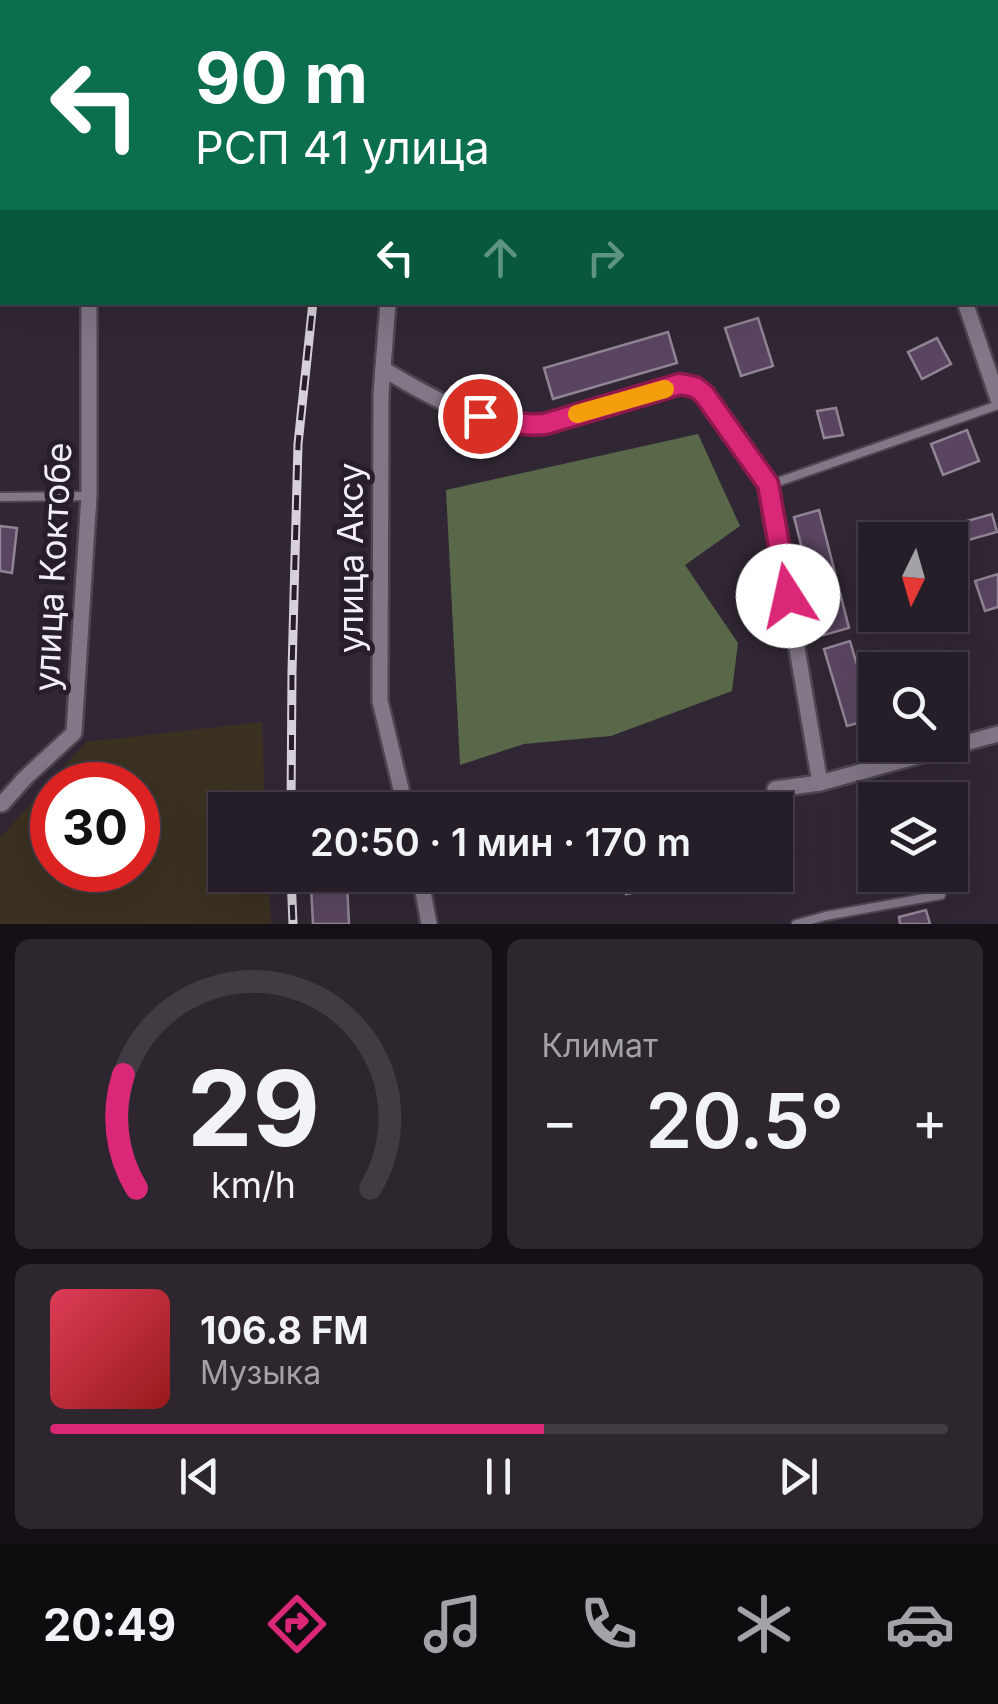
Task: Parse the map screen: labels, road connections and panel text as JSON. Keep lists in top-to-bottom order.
{
  "streets": {
    "street": ["улица Аксу", "улица Коктобе"]
  },
  "north": "bottom",
  "page": {
    "turn": ["90 m", "РСП 41 улица"],
    "limit": "30",
    "trip": "20:50 · 1 мин · 170 m",
    "tile": "Климат",
    "heat": ["−", "20.5°", "+"],
    "song": ["106.8 FM", "Музыка"],
    "tabs": "20:49",
    "gauge": ["29", "km/h"]
  }
}
